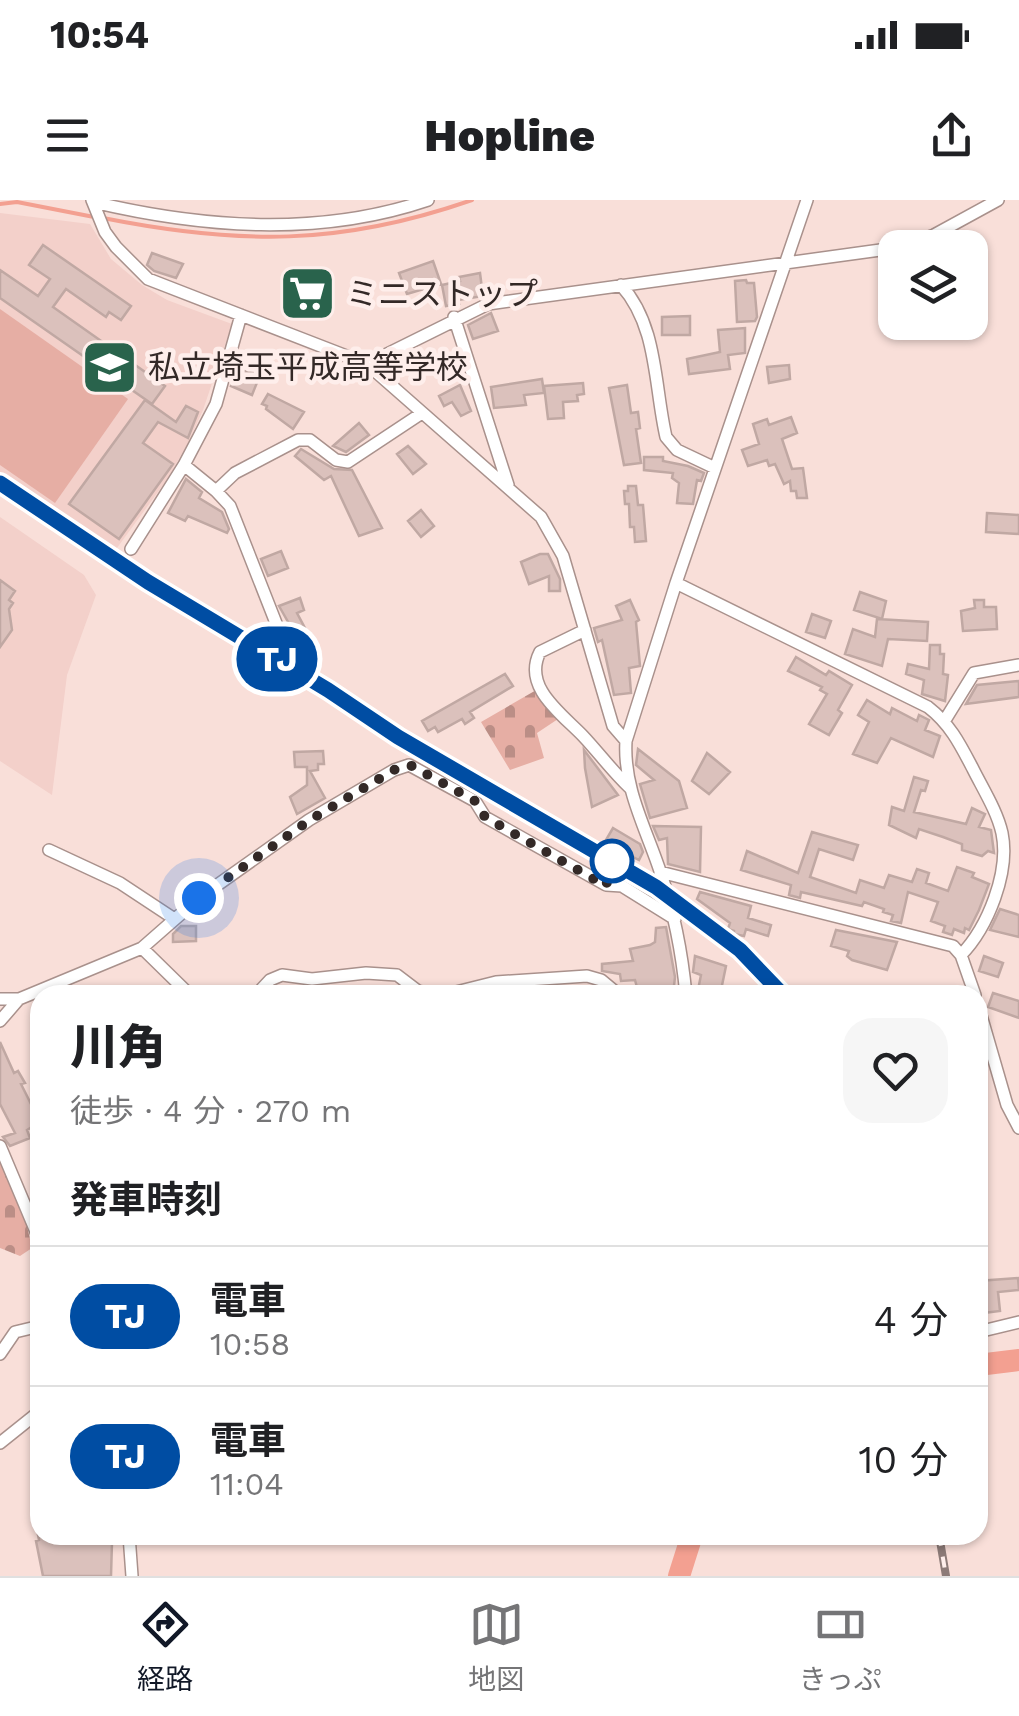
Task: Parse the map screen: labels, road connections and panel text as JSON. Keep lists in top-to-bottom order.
{
  "places": {
    "supermarket": ["ミニストップ"],
    "school or university": ["私立埼玉平成高等学校"]
  },
  "page": {
    "status": "10:54",
    "header": "Hopline",
    "on_map": "TJ",
    "heading": [
      ["川角", "徒歩 · 4 分 · 270 m"],
      "発車時刻"
    ],
    "list": [
      {
        "mark": "TJ",
        "name": "電車",
        "note": "10:58",
        "value": "4 分"
      },
      {
        "mark": "TJ",
        "name": "電車",
        "note": "11:04",
        "value": "10 分"
      }
    ],
    "tabs": ["経路", "地図", "きっぷ"]
  }
}
